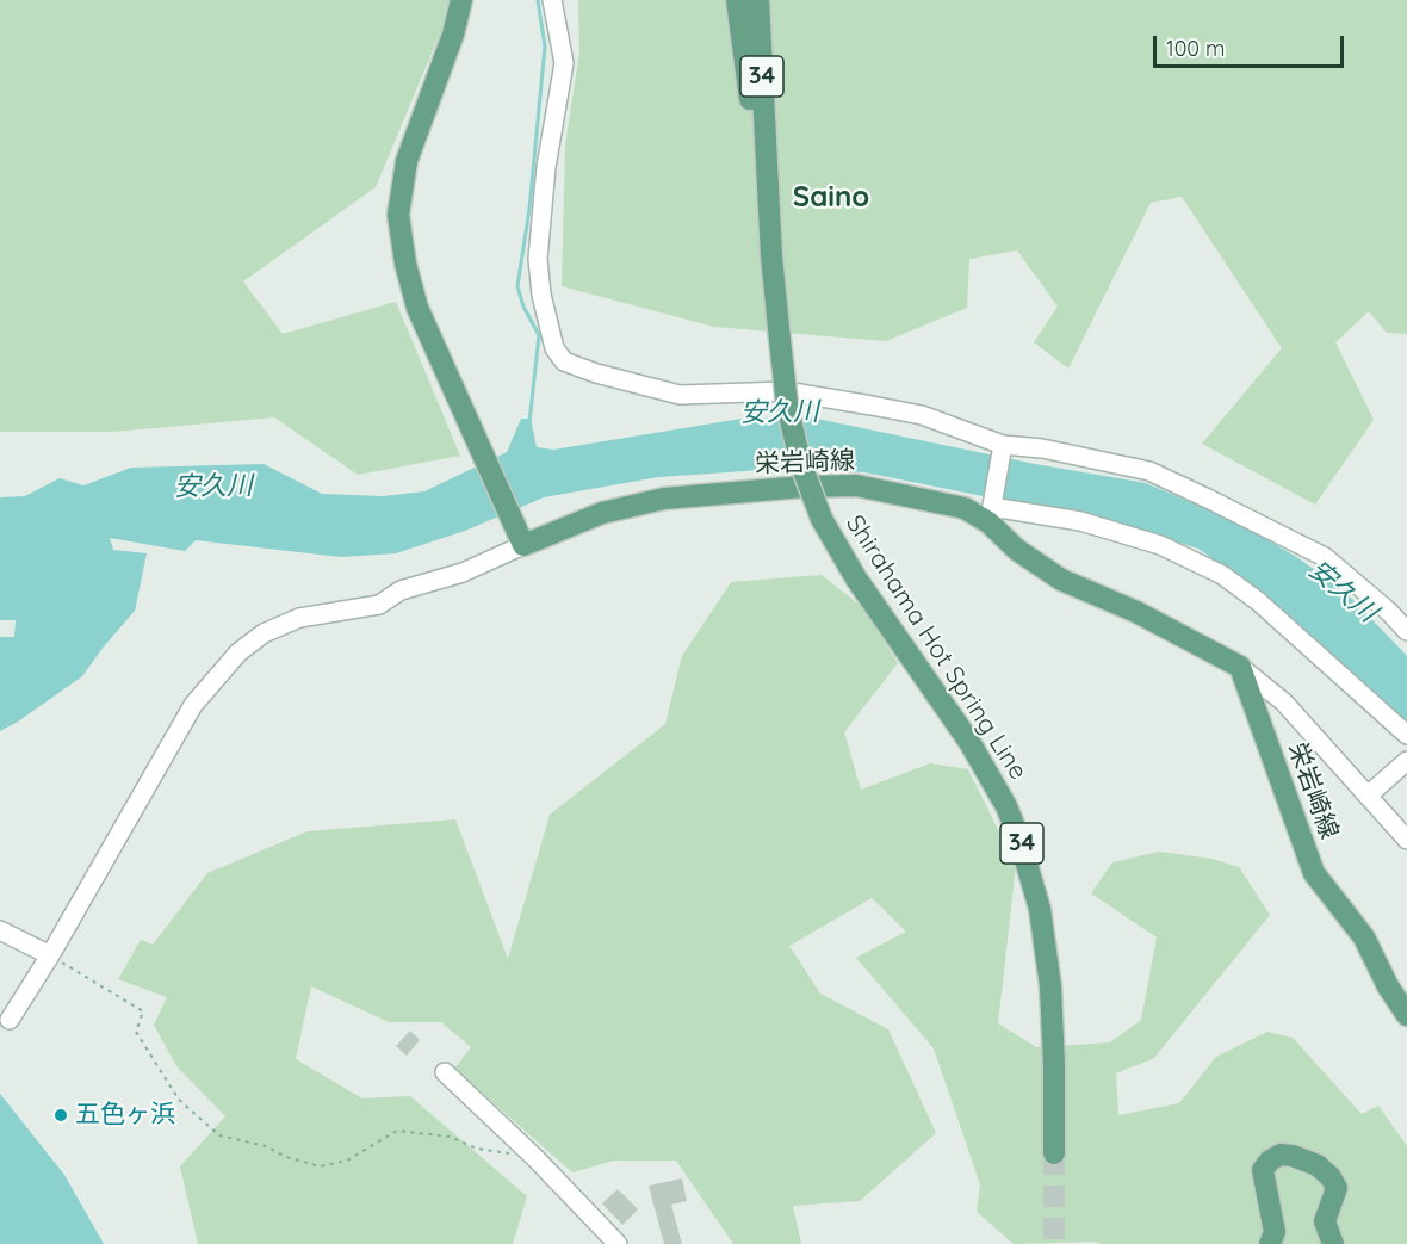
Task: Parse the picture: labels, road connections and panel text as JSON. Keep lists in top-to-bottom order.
{
  "streets": {
    "main road": ["34", "栄岩崎線", "Shirahama Hot Spring Line"]
  },
  "districts": ["Saino"],
  "water": ["安久川"],
  "places": ["五色ヶ浜"],
  "scale_bar": "100 m"
}
